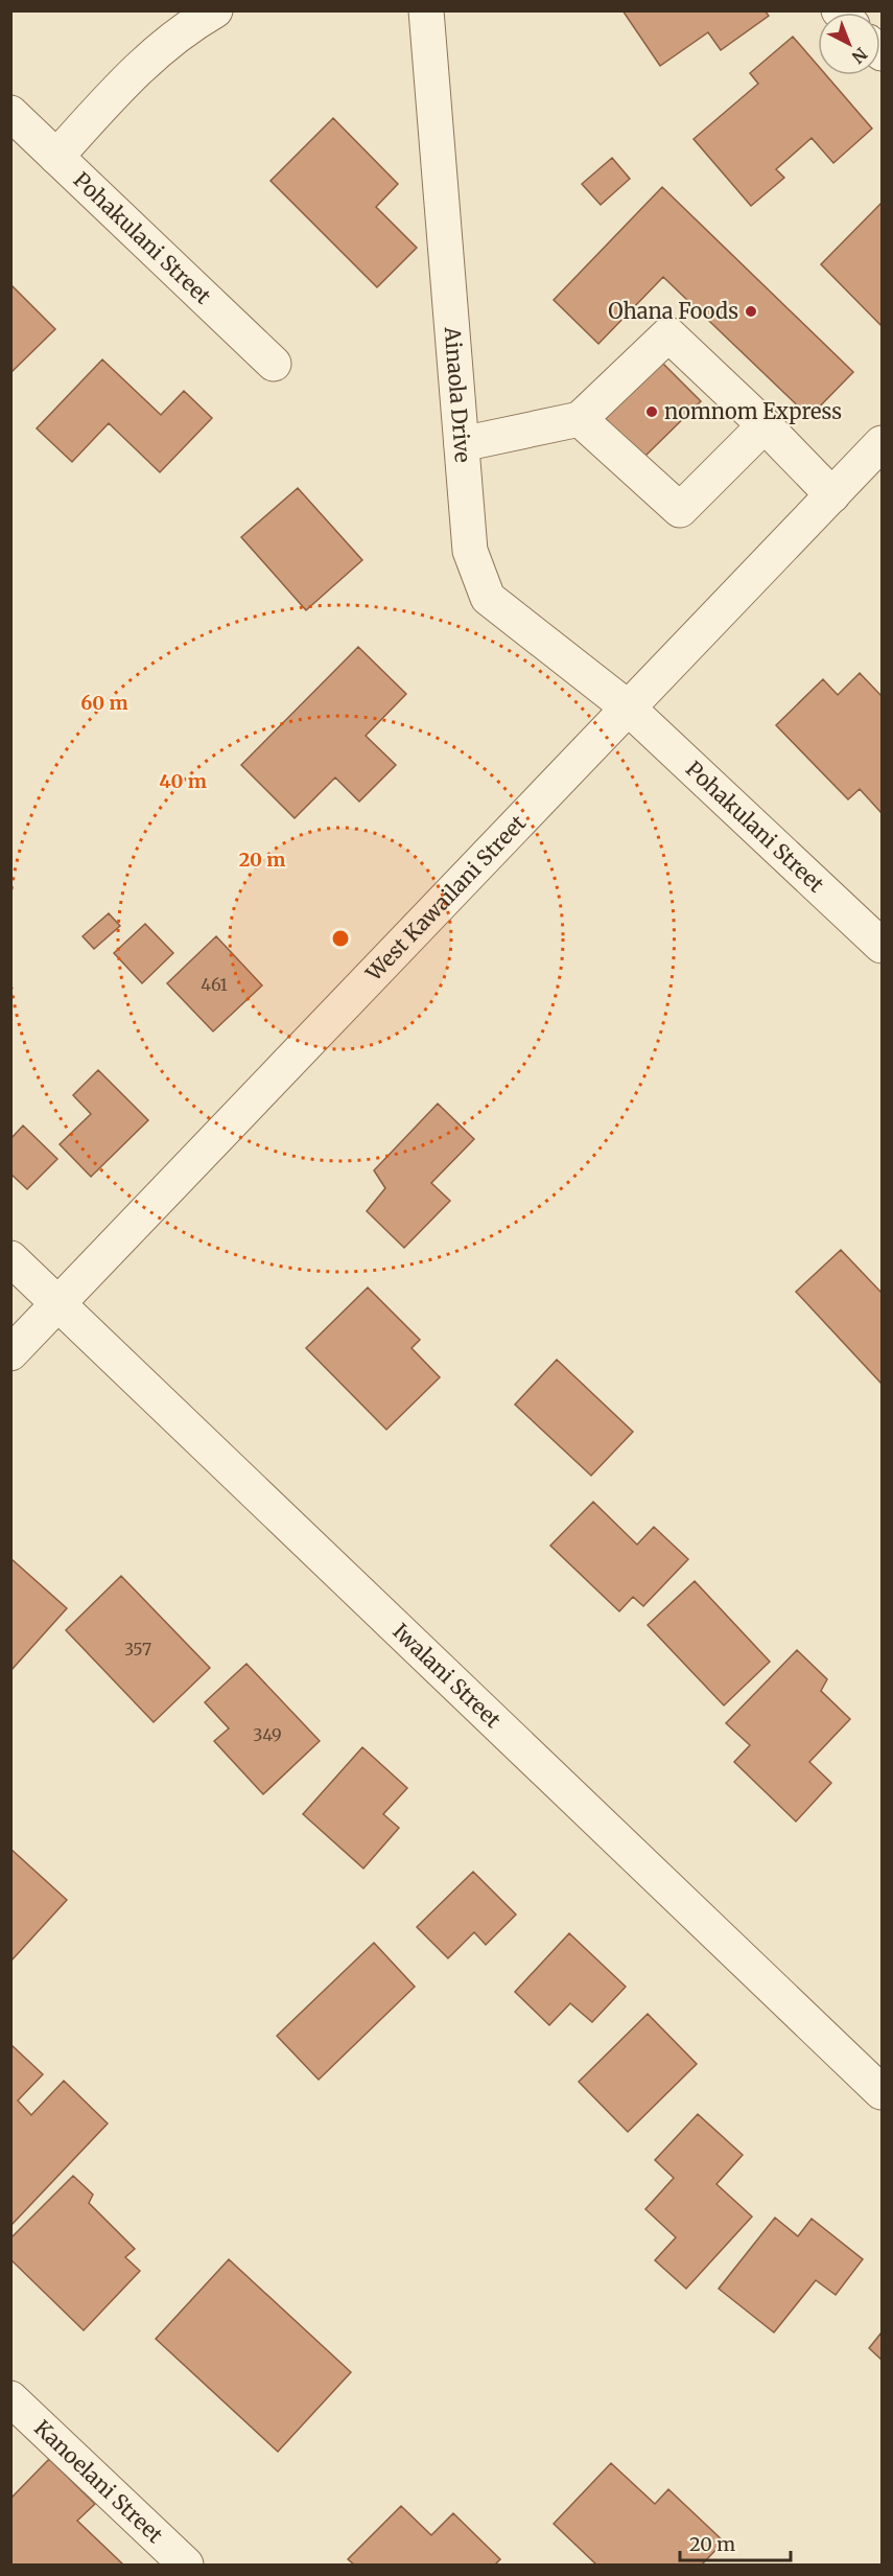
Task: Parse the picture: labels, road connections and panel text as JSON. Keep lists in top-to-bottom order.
{
  "streets": {
    "street": [
      "Pohakulani Street",
      "Ainaola Drive",
      "West Kawailani Street",
      "Iwalani Street",
      "Kanoelani Street"
    ]
  },
  "crossings": [
    ["Pohakulani Street", "Ainaola Drive"],
    ["Pohakulani Street", "West Kawailani Street"],
    ["Ainaola Drive", "West Kawailani Street"],
    ["West Kawailani Street", "Iwalani Street"]
  ],
  "places": ["Ohana Foods", "nomnom Express"],
  "house_numbers": ["461", "357", "349"],
  "scale_bar": "20 m",
  "north": "bottom right",
  "rings": ["60 m", "40 m", "20 m"]
}
